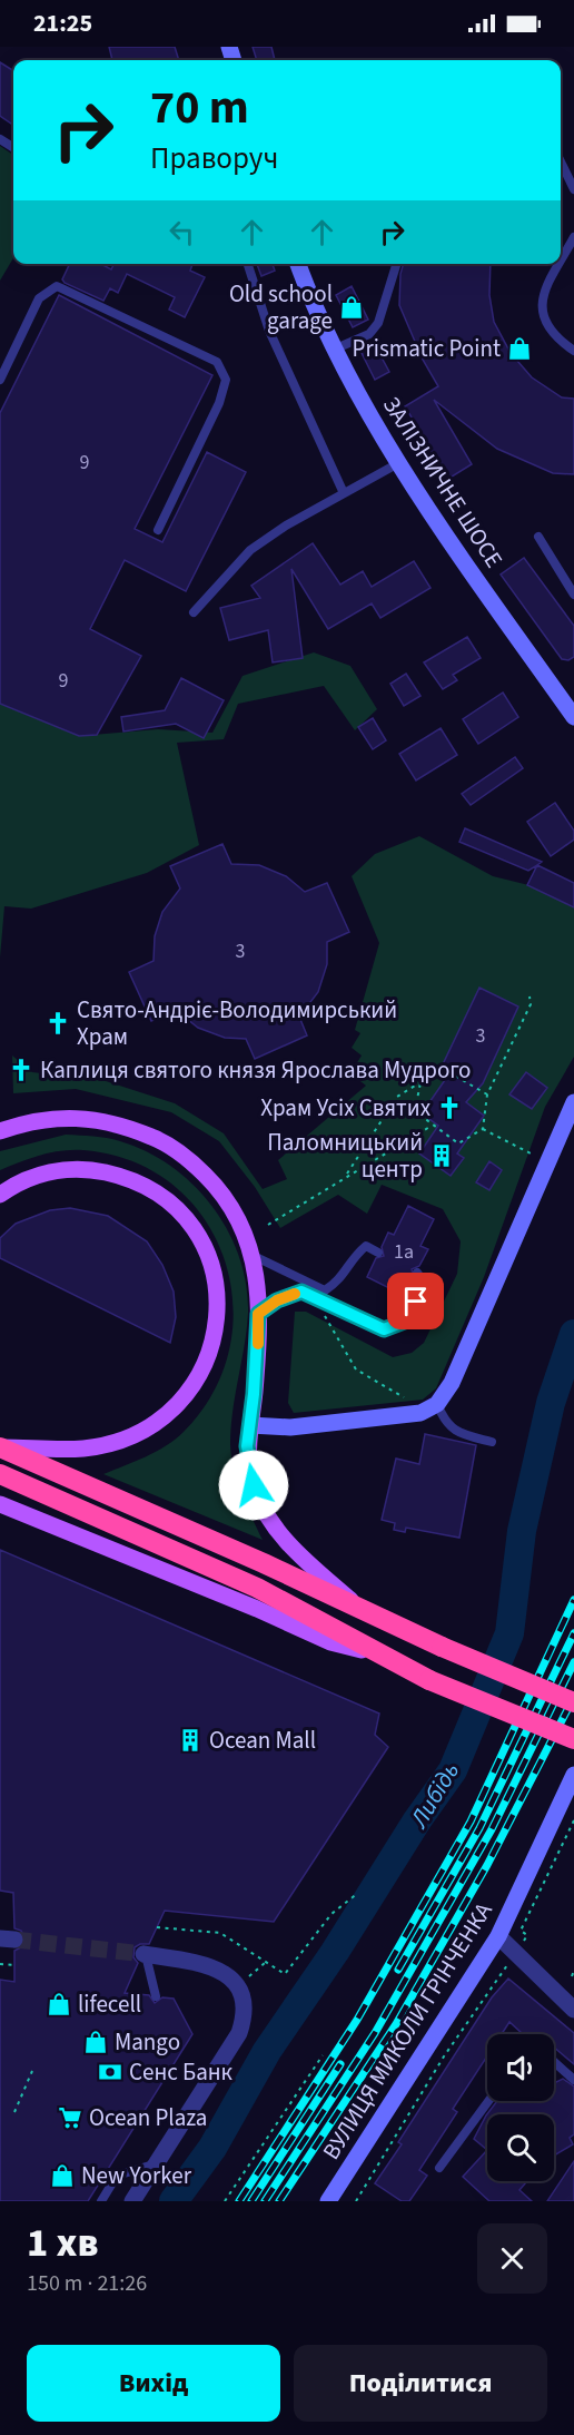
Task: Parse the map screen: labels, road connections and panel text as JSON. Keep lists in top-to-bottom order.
{
  "streets": {
    "street": ["ЗАЛІЗНИЧНЕ ШОСЕ", "ВУЛИЦЯ МИКОЛИ ГРІНЧЕНКА"]
  },
  "water": ["Либідь"],
  "places": {
    "shop": [
      "Old school garage",
      "Prismatic Point",
      "lifecell",
      "Mango",
      "New Yorker"
    ],
    "church": ["Свято-Андріє-Володимирський Храм", "Каплиця святого князя Ярослава Мудрого", "Храм Усіх Святих"],
    "building": ["Паломницький центр", "Ocean Mall"],
    "bank": ["Сенс Банк"],
    "supermarket": ["Ocean Plaza"]
  },
  "house_numbers": [
    "9",
    "9",
    "3",
    "3",
    "1а"
  ],
  "page": {
    "status": "21:25",
    "turn": ["70 m", "Праворуч"],
    "heading": ["1 хв", "150 m · 21:26"],
    "buttons": ["Вихід", "Поділитися"]
  }
}
